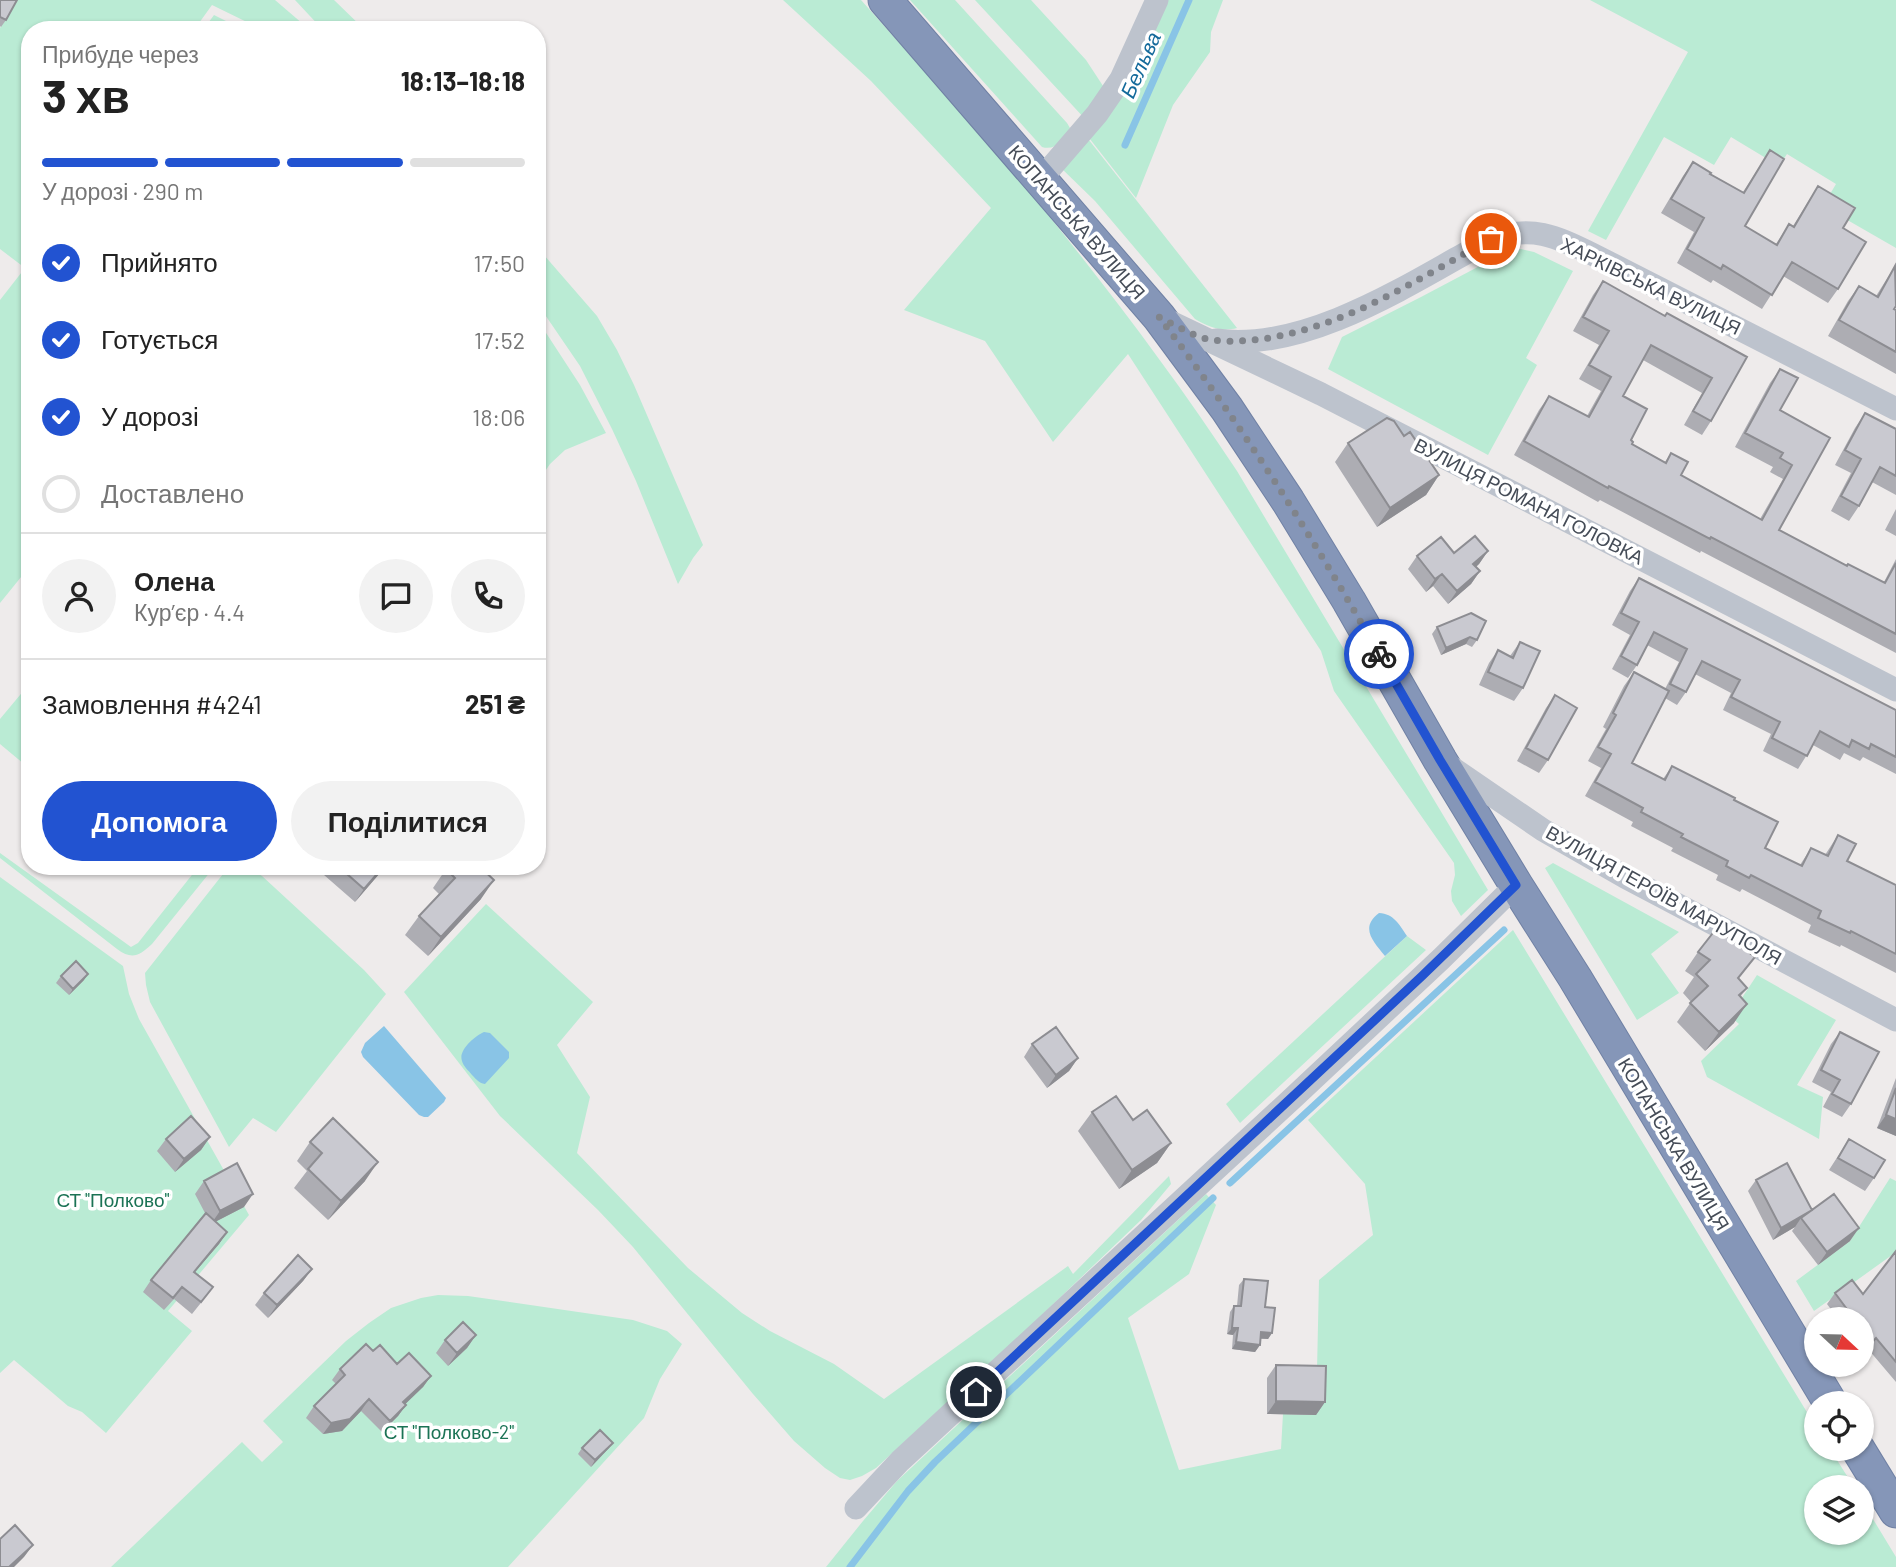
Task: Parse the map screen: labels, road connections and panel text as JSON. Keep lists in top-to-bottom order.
{
  "streets": {
    "highway": ["КОПАНСЬКА ВУЛИЦЯ"],
    "street": ["ХАРКІВСЬКА ВУЛИЦЯ", "ВУЛИЦЯ РОМАНА ГОЛОВКА", "ВУЛИЦЯ ГЕРОЇВ МАРІУПОЛЯ"]
  },
  "crossings": [
    ["КОПАНСЬКА ВУЛИЦЯ", "ВУЛИЦЯ РОМАНА ГОЛОВКА"],
    ["КОПАНСЬКА ВУЛИЦЯ", "ВУЛИЦЯ ГЕРОЇВ МАРІУПОЛЯ"],
    ["ХАРКІВСЬКА ВУЛИЦЯ", "ВУЛИЦЯ РОМАНА ГОЛОВКА"]
  ],
  "water": ["Бельва"],
  "parks": ["СТ \"Полково\"", "СТ \"Полково-2\""],
  "north": "right",
  "page": {
    "heading": ["3 хв", "Прибуде через", "18:13–18:18"],
    "panel": [
      "Олена",
      "Кур’єр · 4.4",
      "Замовлення #4241",
      "251 ₴"
    ],
    "bar": "У дорозі · 290 m",
    "list": [
      ["Прийнято", "17:50"],
      ["Готується", "17:52"],
      ["У дорозі", "18:06"],
      "Доставлено"
    ],
    "buttons": ["Допомога", "Поділитися"]
  }
}
